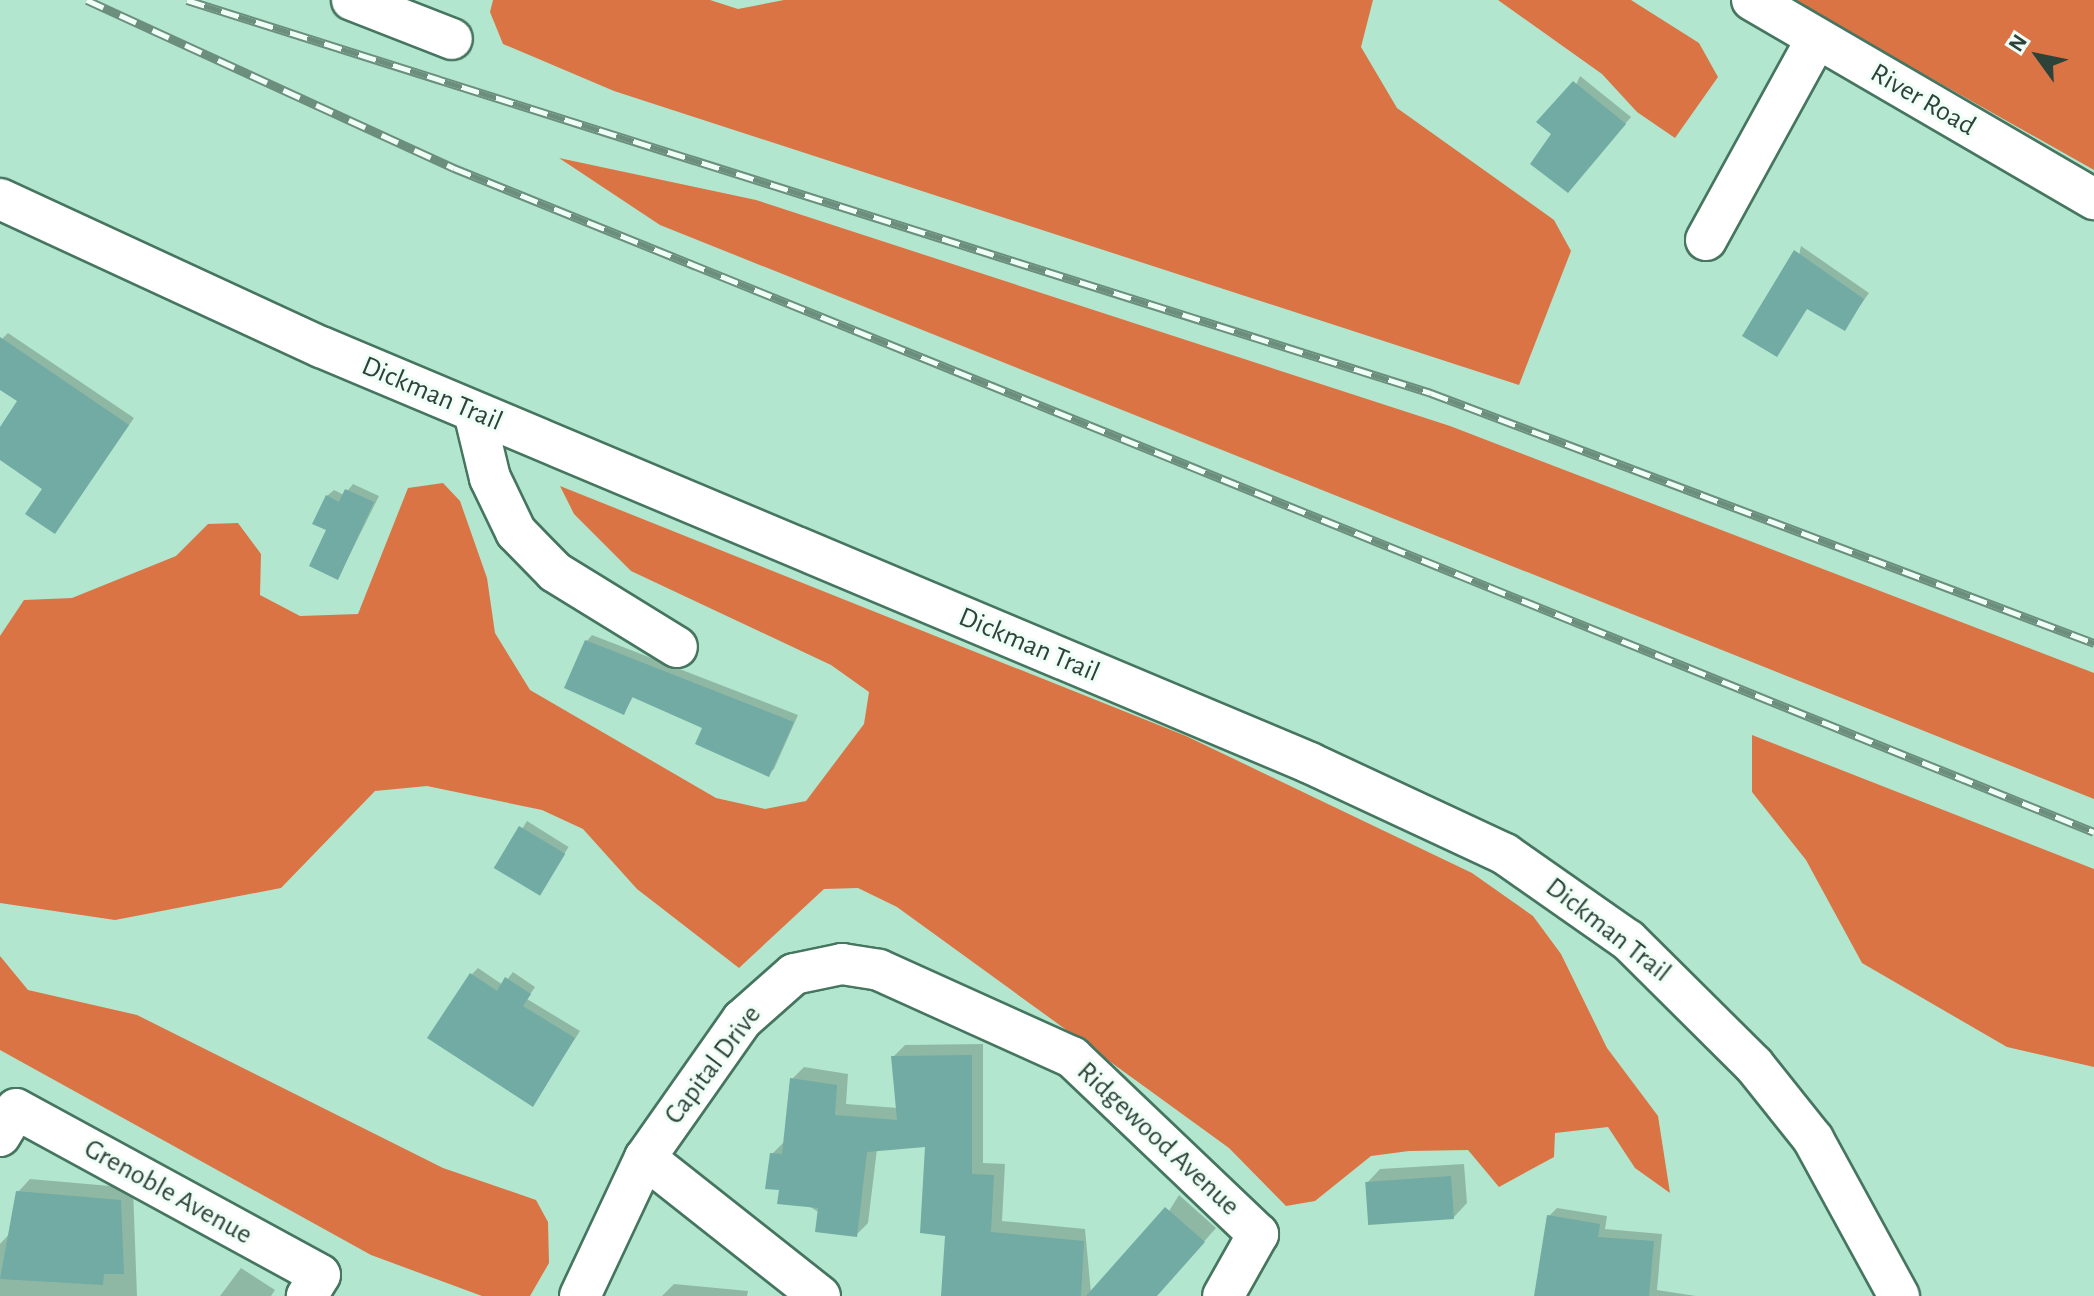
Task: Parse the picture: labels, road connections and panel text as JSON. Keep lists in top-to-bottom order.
{
  "streets": {
    "street": [
      "River Road",
      "Dickman Trail",
      "Capital Drive",
      "Ridgewood Avenue",
      "Grenoble Avenue"
    ]
  },
  "crossings": [
    ["Capital Drive", "Ridgewood Avenue"]
  ],
  "north": "top left"
}
